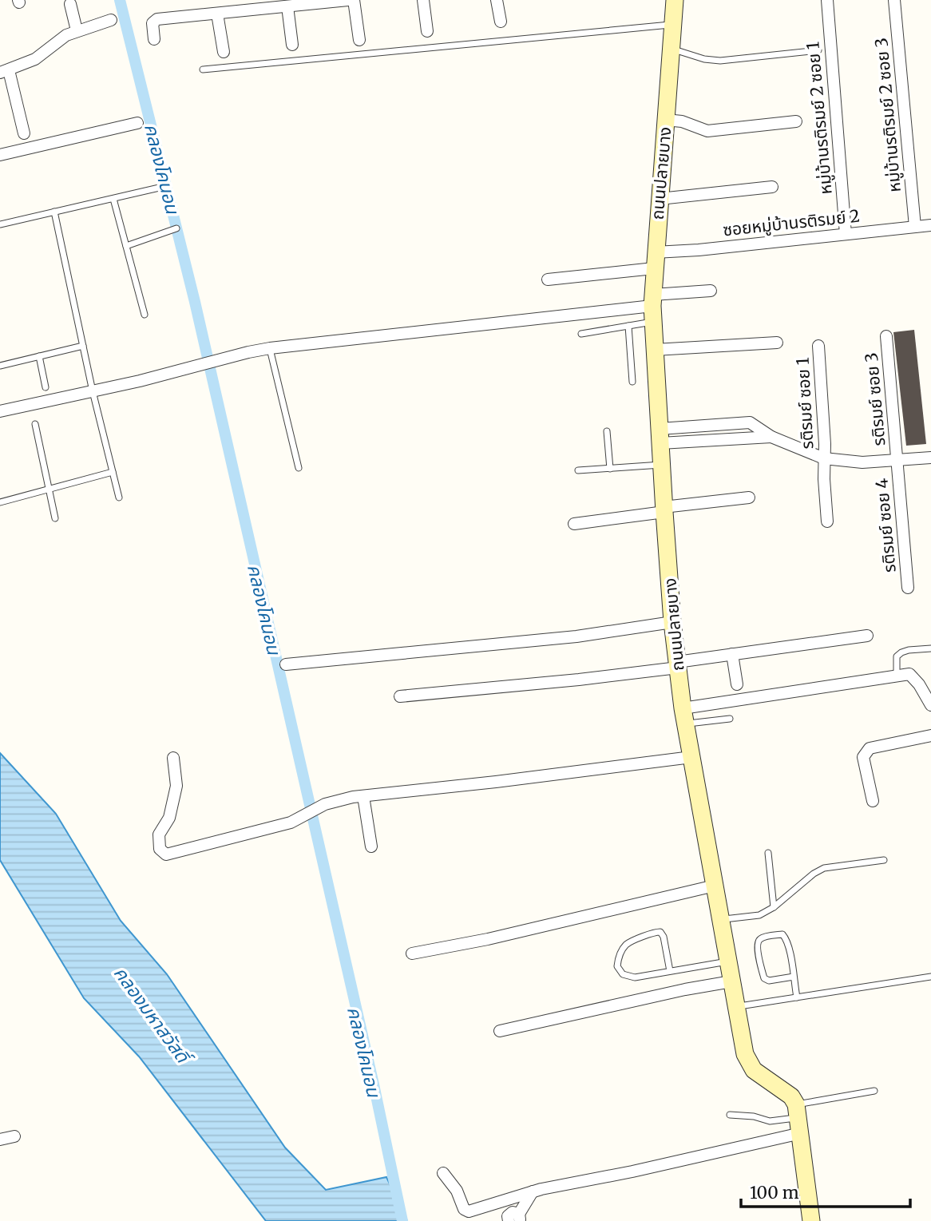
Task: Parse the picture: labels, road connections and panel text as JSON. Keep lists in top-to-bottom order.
{
  "streets": {
    "street": [
      "หมู่บ้านรติรมย์ 2 ซอย 3",
      "หมู่บ้านรติรมย์ 2 ซอย 1",
      "ถนนปลายบาง",
      "ซอยหมู่บ้านรติรมย์ 2",
      "รติรมย์ ซอย 3",
      "รติรมย์ ซอย 1",
      "รติรมย์ ซอย 4"
    ]
  },
  "crossings": [
    ["หมู่บ้านรติรมย์ 2 ซอย 3", "ซอยหมู่บ้านรติรมย์ 2"],
    ["หมู่บ้านรติรมย์ 2 ซอย 1", "ซอยหมู่บ้านรติรมย์ 2"],
    ["ถนนปลายบาง", "ซอยหมู่บ้านรติรมย์ 2"],
    ["รติรมย์ ซอย 3", "รติรมย์ ซอย 4"]
  ],
  "water": ["คลองโคนอน", "คลองมหาสวัสดิ์"],
  "scale_bar": "100 m"
}
